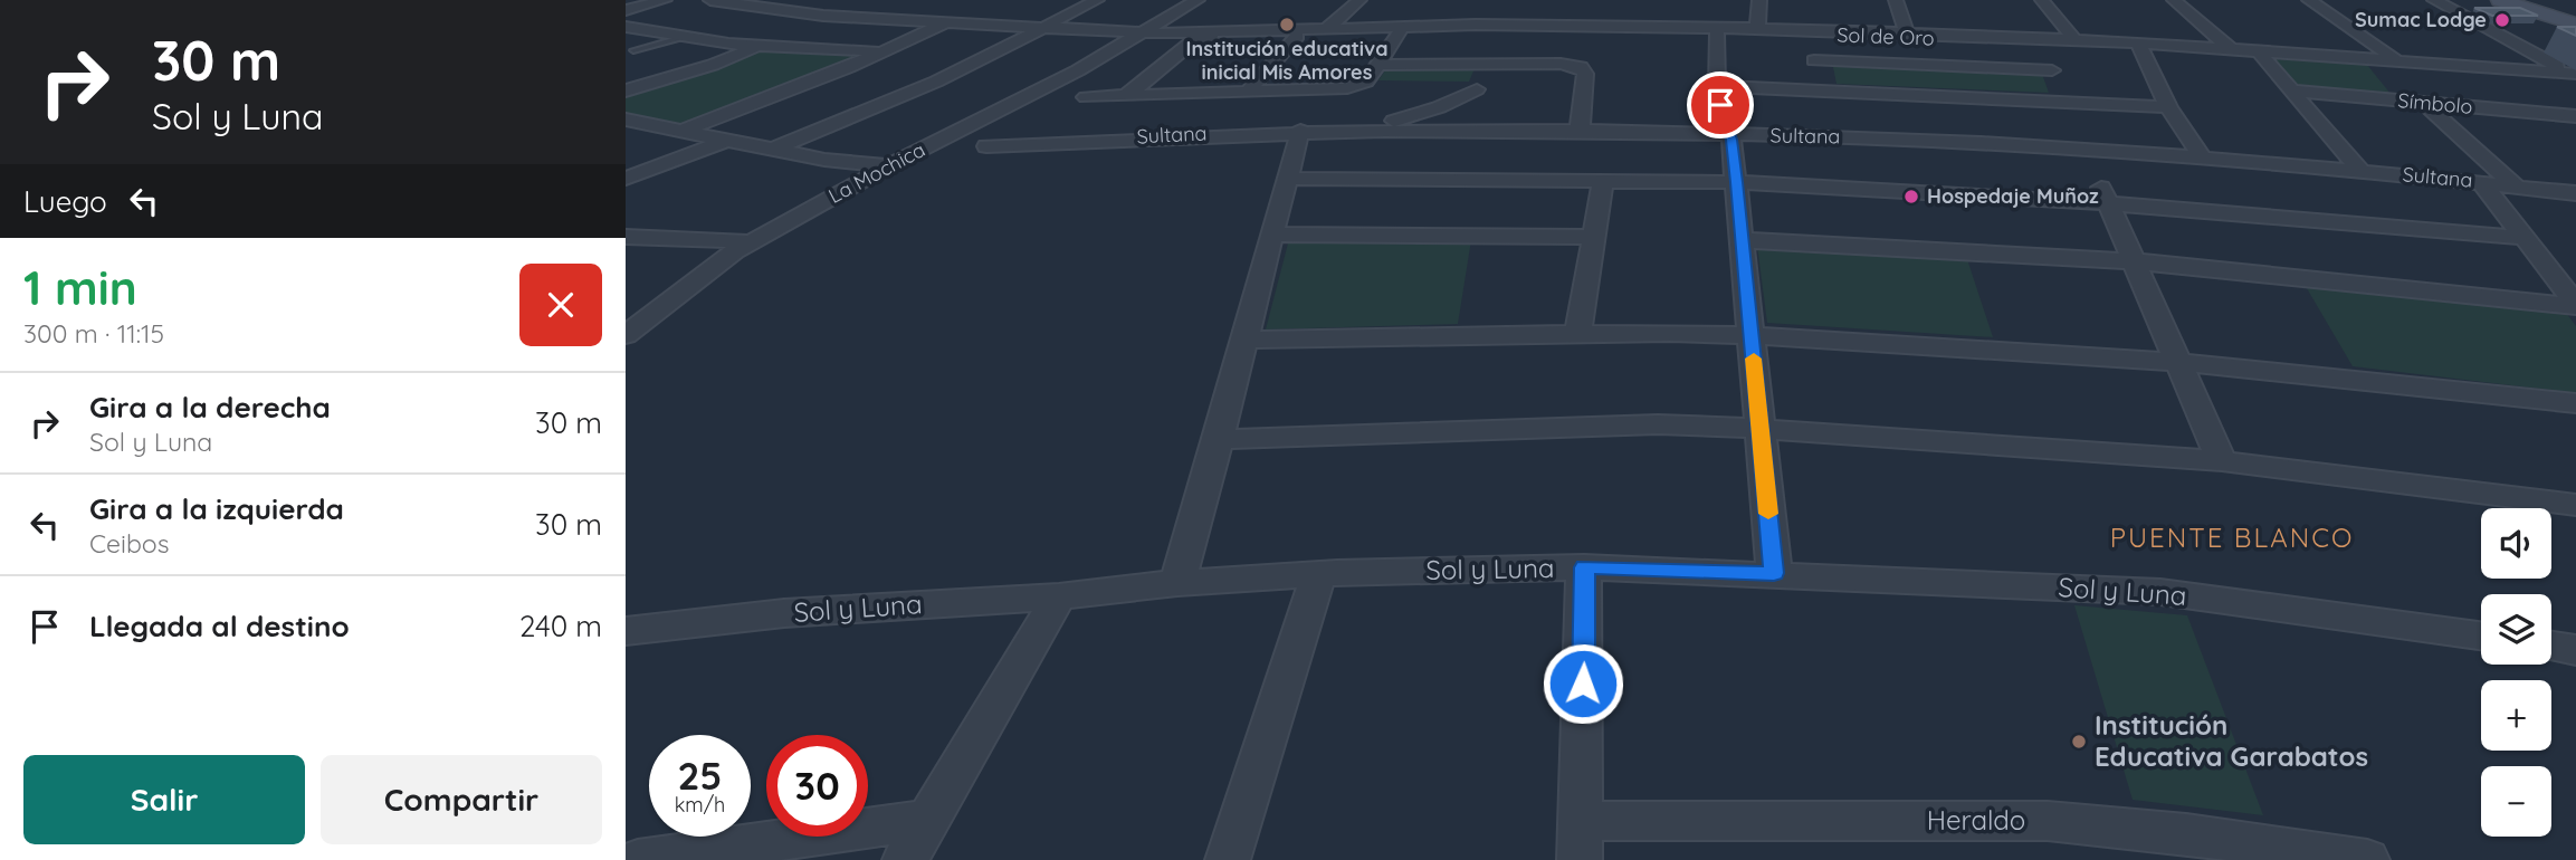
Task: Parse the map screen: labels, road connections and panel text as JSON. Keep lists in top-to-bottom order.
{
  "streets": {
    "street": [
      "Sol de Oro",
      "Símbolo",
      "Sultana",
      "La Mochica",
      "Sol y Luna",
      "Heraldo"
    ]
  },
  "districts": ["PUENTE BLANCO"],
  "places": [
    "Sumac Lodge",
    "Institución educativa inicial Mis Amores",
    "Hospedaje Muñoz",
    "Institución Educativa Garabatos"
  ],
  "page": {
    "turn": ["30 m", "Sol y Luna"],
    "then": "Luego",
    "heading": ["1 min", "300 m · 11:15"],
    "list": [
      {
        "name": "Gira a la derecha",
        "note": "Sol y Luna",
        "value": "30 m"
      },
      {
        "name": "Gira a la izquierda",
        "note": "Ceibos",
        "value": "30 m"
      },
      {
        "name": "Llegada al destino",
        "value": "240 m"
      }
    ],
    "map_buttons": ["+", "−"],
    "speed": "25 km/h",
    "limit": "30",
    "buttons": ["Salir", "Compartir"]
  }
}
